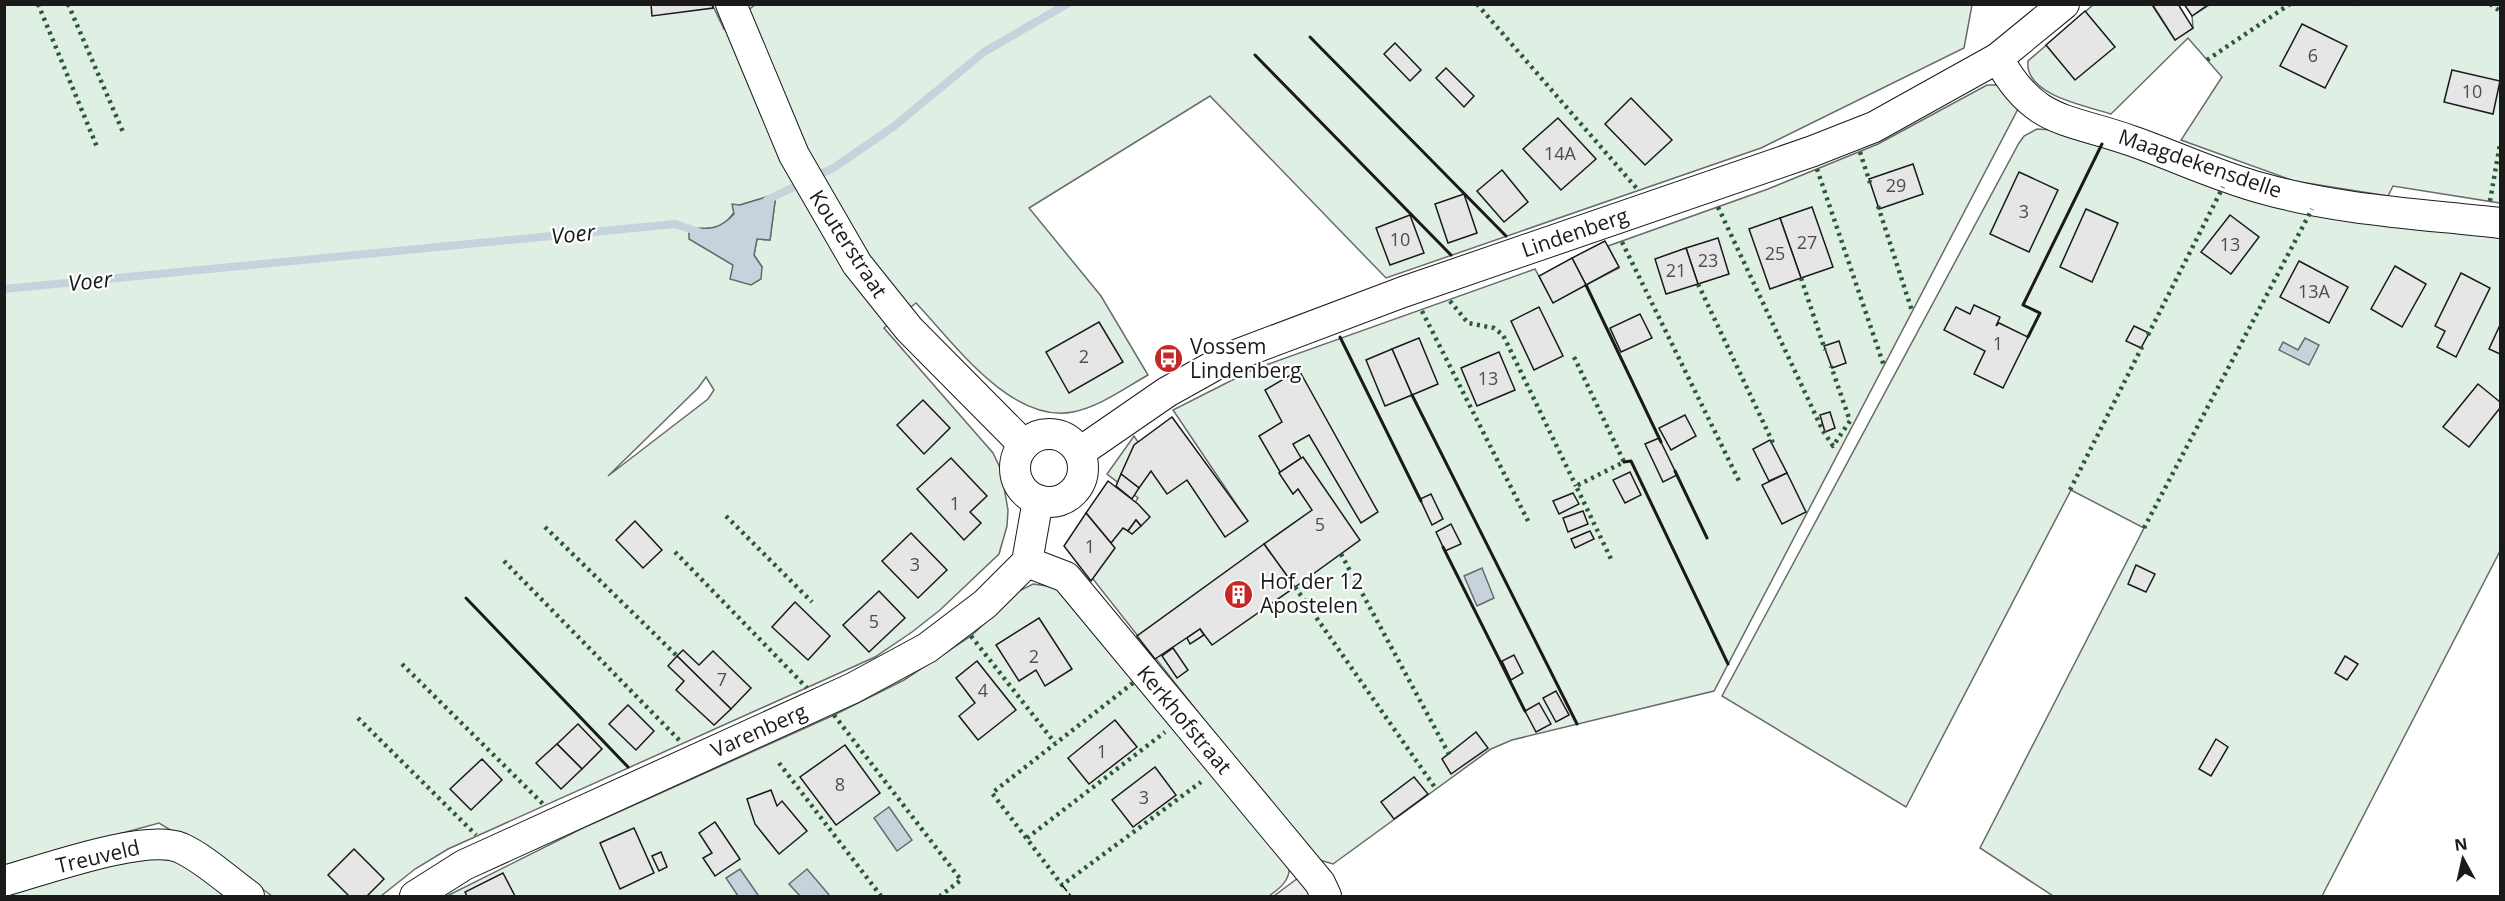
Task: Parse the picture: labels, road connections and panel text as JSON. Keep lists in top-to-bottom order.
{
  "streets": {
    "street": [
      "Maagdekensdelle",
      "Lindenberg",
      "Kouterstraat",
      "Kerkhofstraat",
      "Varenberg",
      "Treuveld"
    ]
  },
  "crossings": [
    ["Maagdekensdelle", "Lindenberg"],
    ["Lindenberg", "Kouterstraat"],
    ["Kerkhofstraat", "Varenberg"]
  ],
  "water": ["Voer"],
  "places": {
    "bus stop": ["Vossem Lindenberg"],
    "building": ["Hof der 12 Apostelen"]
  },
  "house_numbers": [
    "6",
    "10",
    "14A",
    "29",
    "3",
    "10",
    "27",
    "13",
    "25",
    "23",
    "21",
    "13A",
    "1",
    "2",
    "13",
    "1",
    "5",
    "1",
    "3",
    "5",
    "2",
    "7",
    "4",
    "1",
    "8",
    "3"
  ],
  "north": "top"
}
